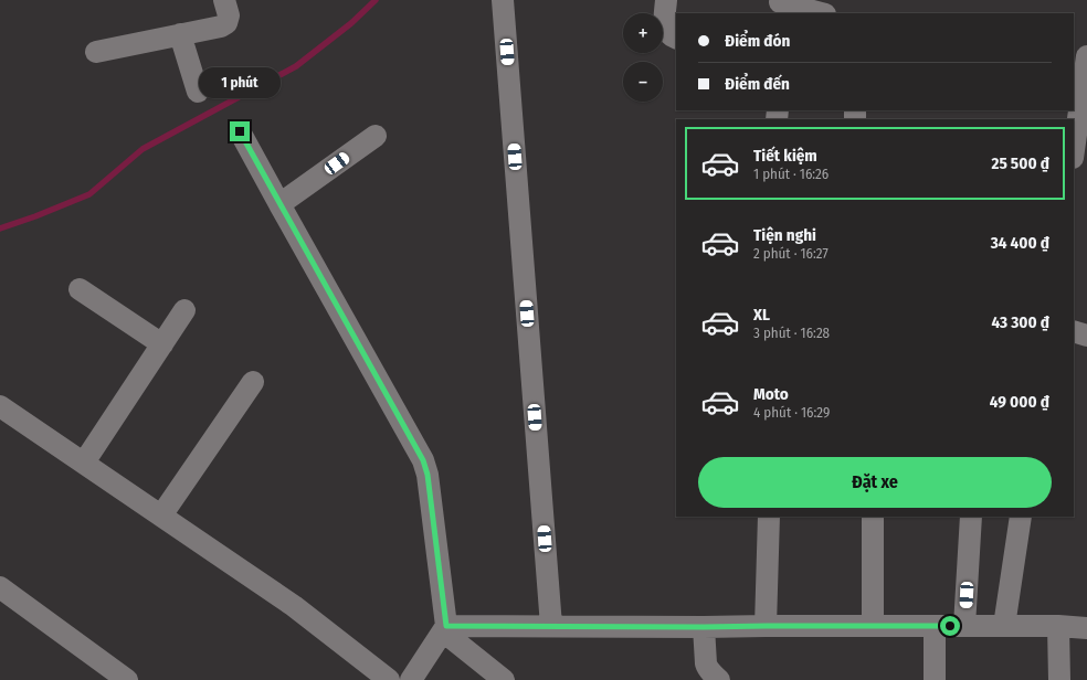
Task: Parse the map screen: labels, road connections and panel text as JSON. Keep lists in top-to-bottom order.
{
  "page": {
    "map_buttons": ["+", "−"],
    "banner": ["Điểm đón", "Điểm đến"],
    "bubble": "1 phút",
    "list": [
      {
        "name": "Tiết kiệm",
        "note": "1 phút · 16:26",
        "value": "25 500 ₫"
      },
      {
        "name": "Tiện nghi",
        "note": "2 phút · 16:27",
        "value": "34 400 ₫"
      },
      {
        "name": "XL",
        "note": "3 phút · 16:28",
        "value": "43 300 ₫"
      },
      {
        "name": "Moto",
        "note": "4 phút · 16:29",
        "value": "49 000 ₫"
      }
    ],
    "buttons": "Đặt xe"
  }
}
